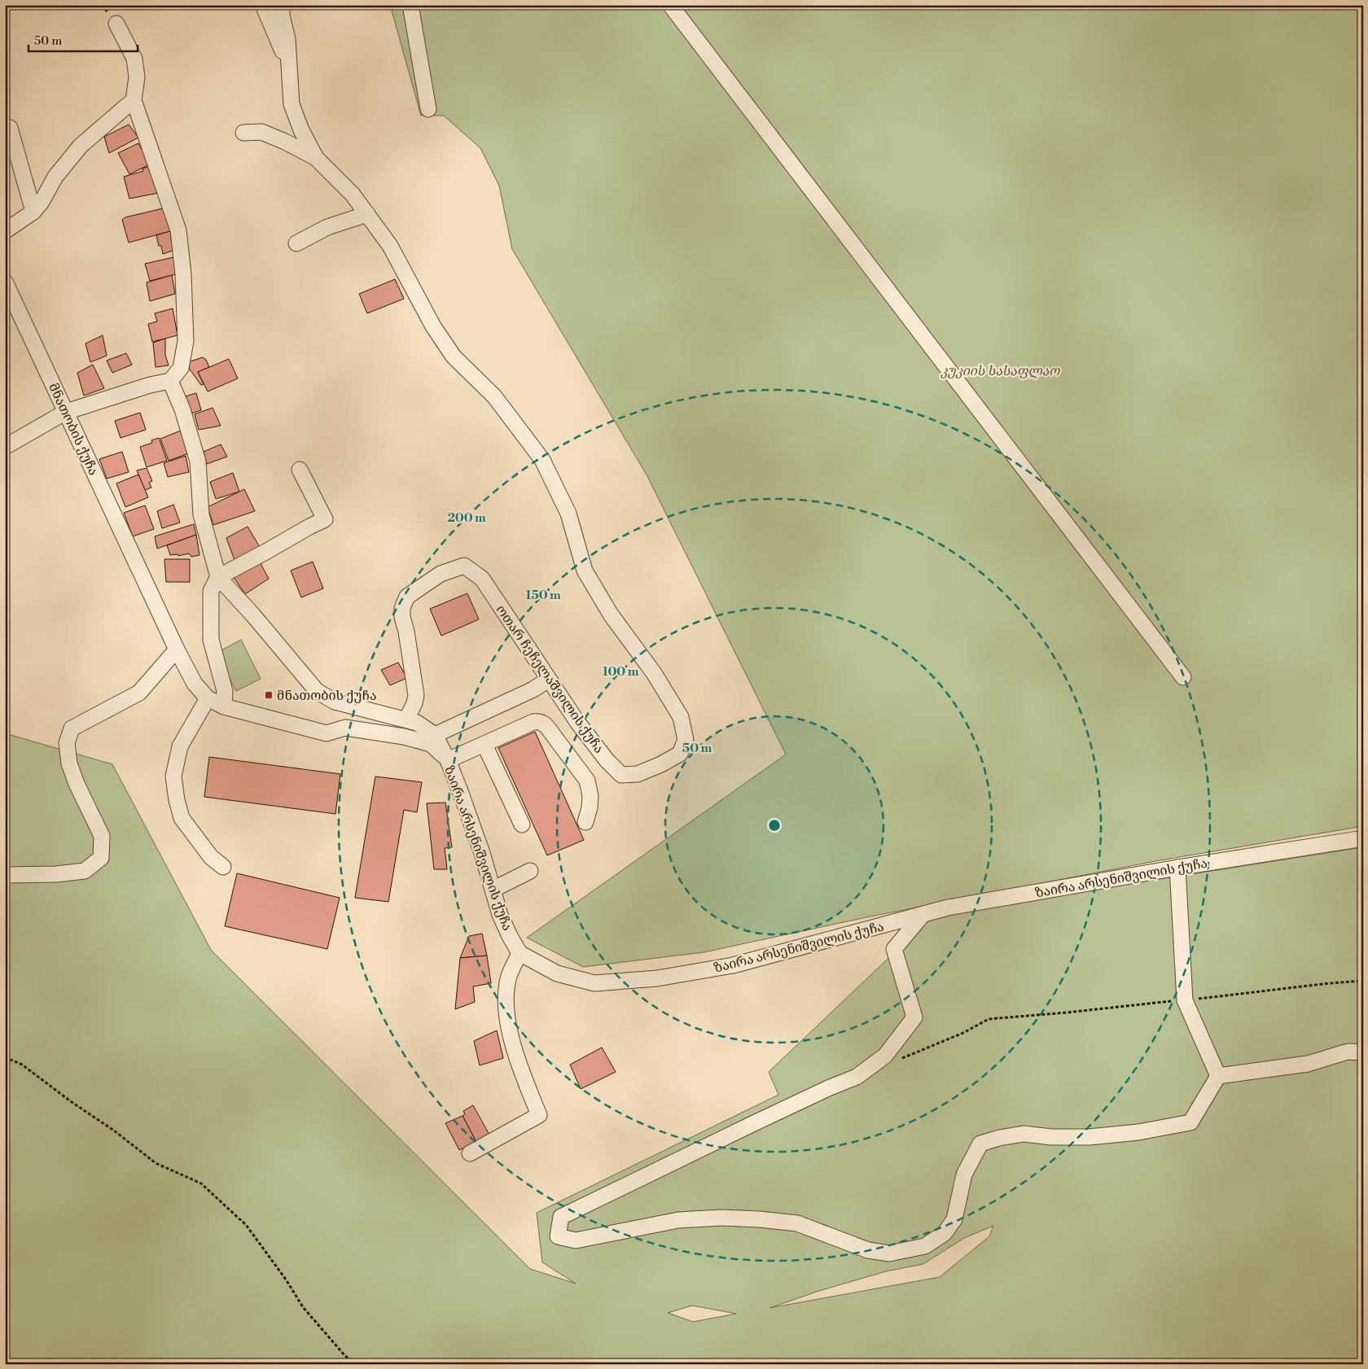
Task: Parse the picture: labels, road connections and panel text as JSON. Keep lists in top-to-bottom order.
{
  "streets": {
    "street": ["მნათობის ქუჩა", "ოთარ ჩეჩელაშვილის ქუჩა", "ზაირა არსენიშვილის ქუჩა"]
  },
  "crossings": [
    ["მნათობის ქუჩა", "ზაირა არსენიშვილის ქუჩა"],
    ["ოთარ ჩეჩელაშვილის ქუჩა", "ზაირა არსენიშვილის ქუჩა"]
  ],
  "parks": ["კუკიის სასაფლაო"],
  "places": {
    "transit": ["მნათობის ქუჩა"]
  },
  "scale_bar": "50 m",
  "rings": [
    "200 m",
    "150 m",
    "100 m",
    "50 m"
  ]
}
